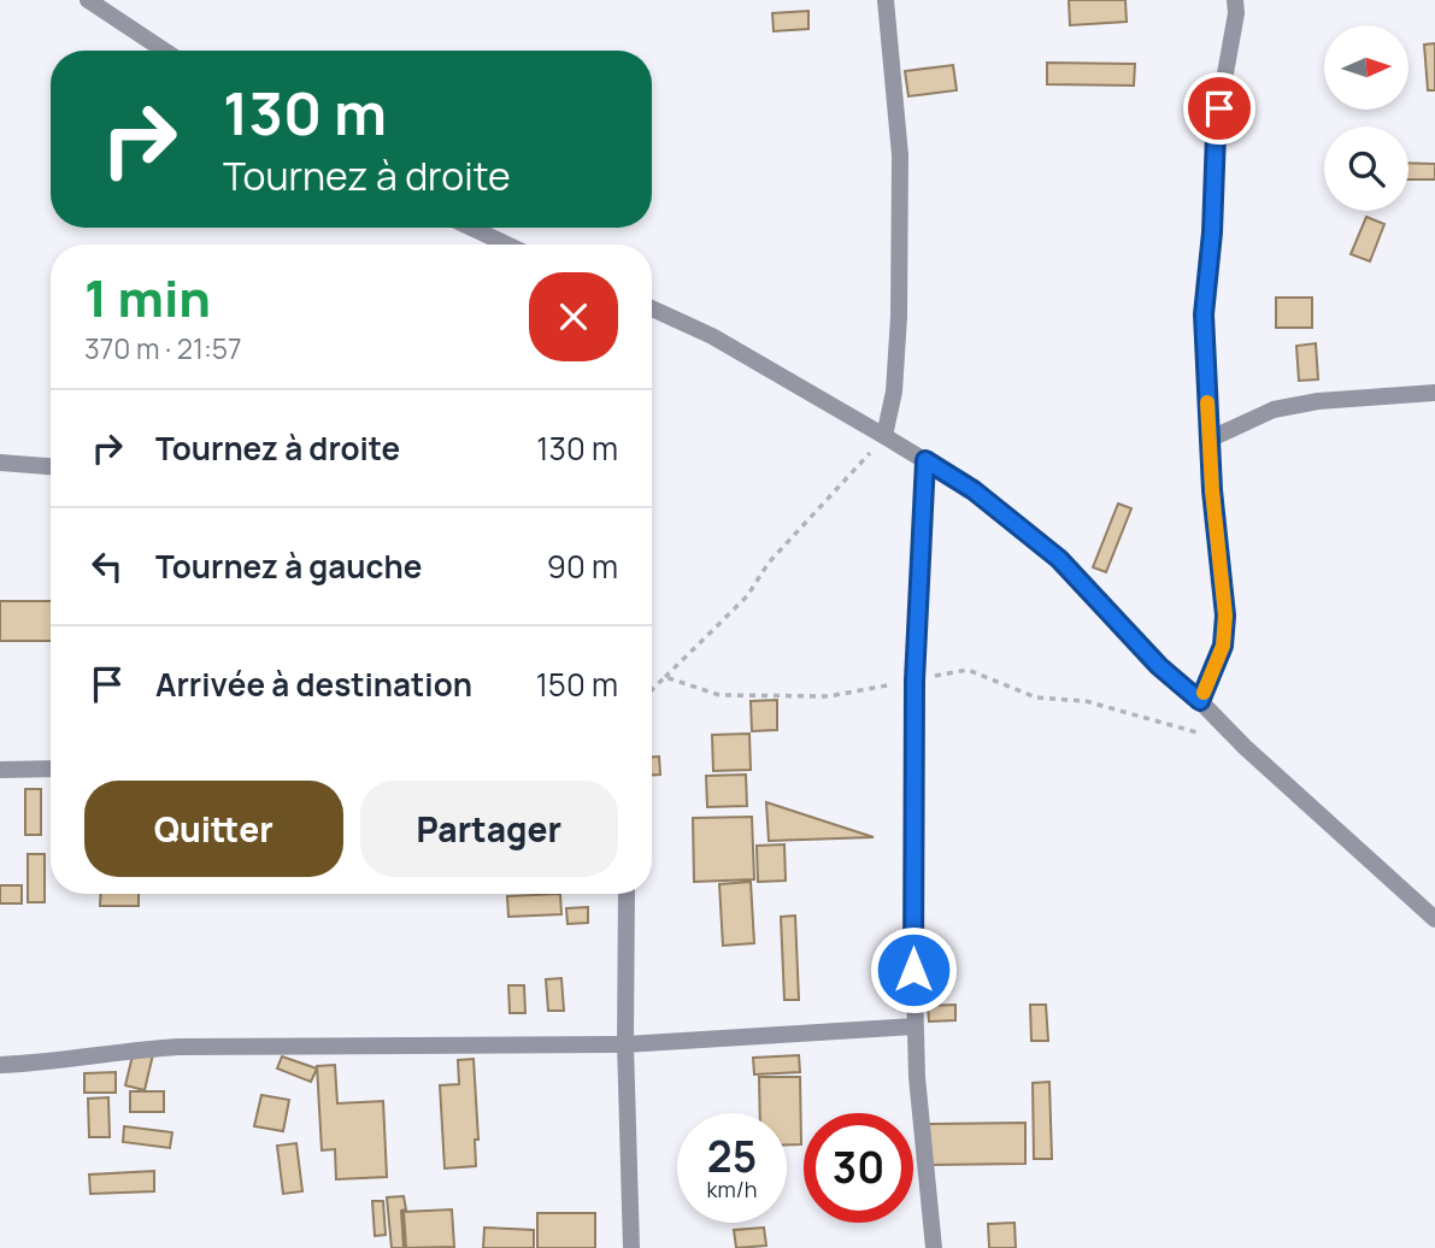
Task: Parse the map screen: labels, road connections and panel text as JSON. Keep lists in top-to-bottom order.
{
  "north": "right",
  "page": {
    "turn": ["130 m", "Tournez à droite"],
    "heading": ["1 min", "370 m · 21:57"],
    "list": [
      {
        "name": "Tournez à droite",
        "value": "130 m"
      },
      {
        "name": "Tournez à gauche",
        "value": "90 m"
      },
      {
        "name": "Arrivée à destination",
        "value": "150 m"
      }
    ],
    "buttons": ["Quitter", "Partager"],
    "speed": "25 km/h",
    "limit": "30"
  }
}
